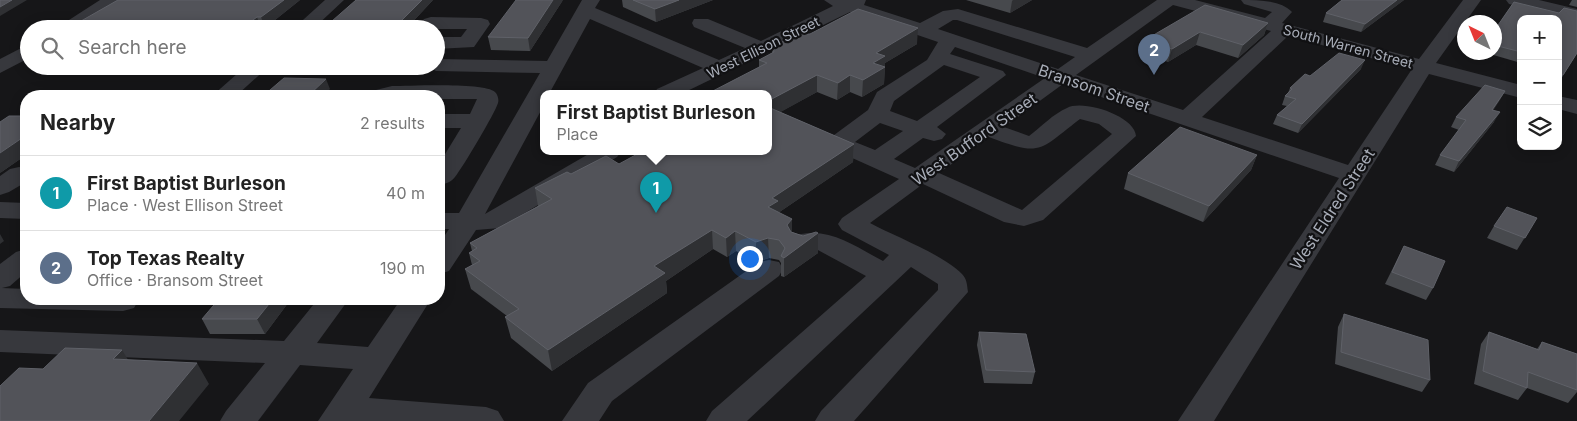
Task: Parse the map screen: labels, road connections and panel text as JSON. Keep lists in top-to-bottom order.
{
  "streets": {
    "street": [
      "South Warren Street",
      "West Ellison Street",
      "Bransom Street",
      "West Bufford Street",
      "West Eldred Street"
    ]
  },
  "crossings": [
    ["South Warren Street", "West Eldred Street"],
    ["West Ellison Street", "Bransom Street"],
    ["Bransom Street", "West Bufford Street"],
    ["Bransom Street", "West Eldred Street"]
  ],
  "north": "top left",
  "page": {
    "map_buttons": ["+", "−"],
    "search": "Search here",
    "pins": ["2", "1"],
    "popup": ["First Baptist Burleson", "Place"],
    "heading": ["Nearby", "2 results"],
    "list": [
      {
        "mark": "1",
        "name": "First Baptist Burleson",
        "note": "Place · West Ellison Street",
        "value": "40 m"
      },
      {
        "mark": "2",
        "name": "Top Texas Realty",
        "note": "Office · Bransom Street",
        "value": "190 m"
      }
    ]
  }
}
